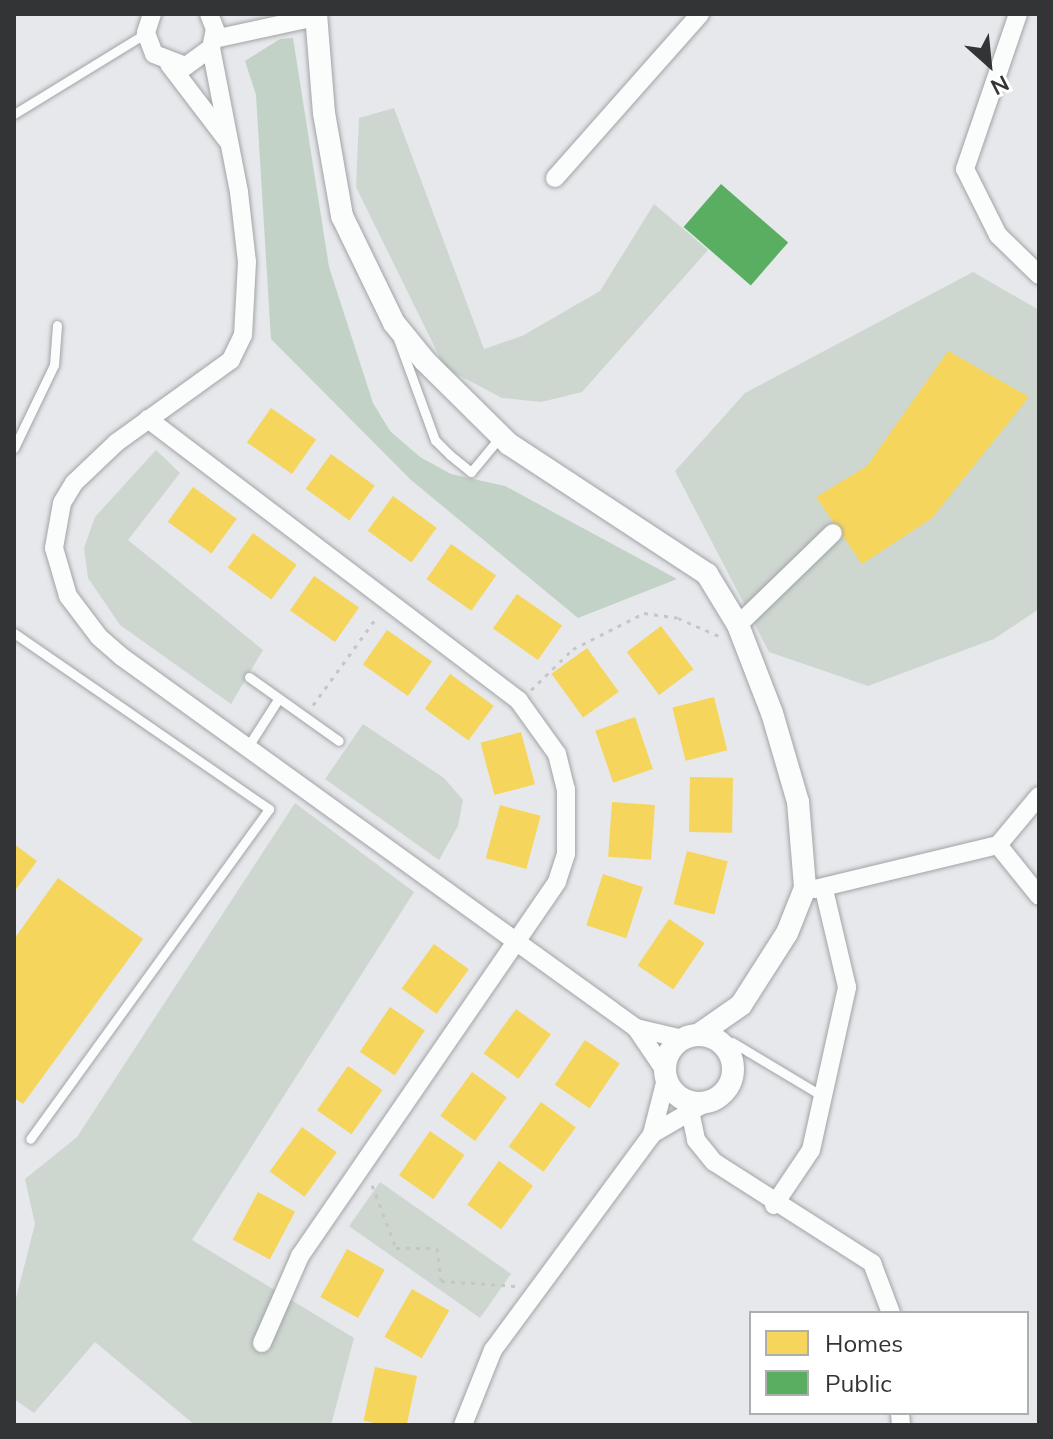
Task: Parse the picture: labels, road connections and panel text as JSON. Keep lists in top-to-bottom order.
{
  "legend": ["Homes", "Public"],
  "north": "bottom right"
}
